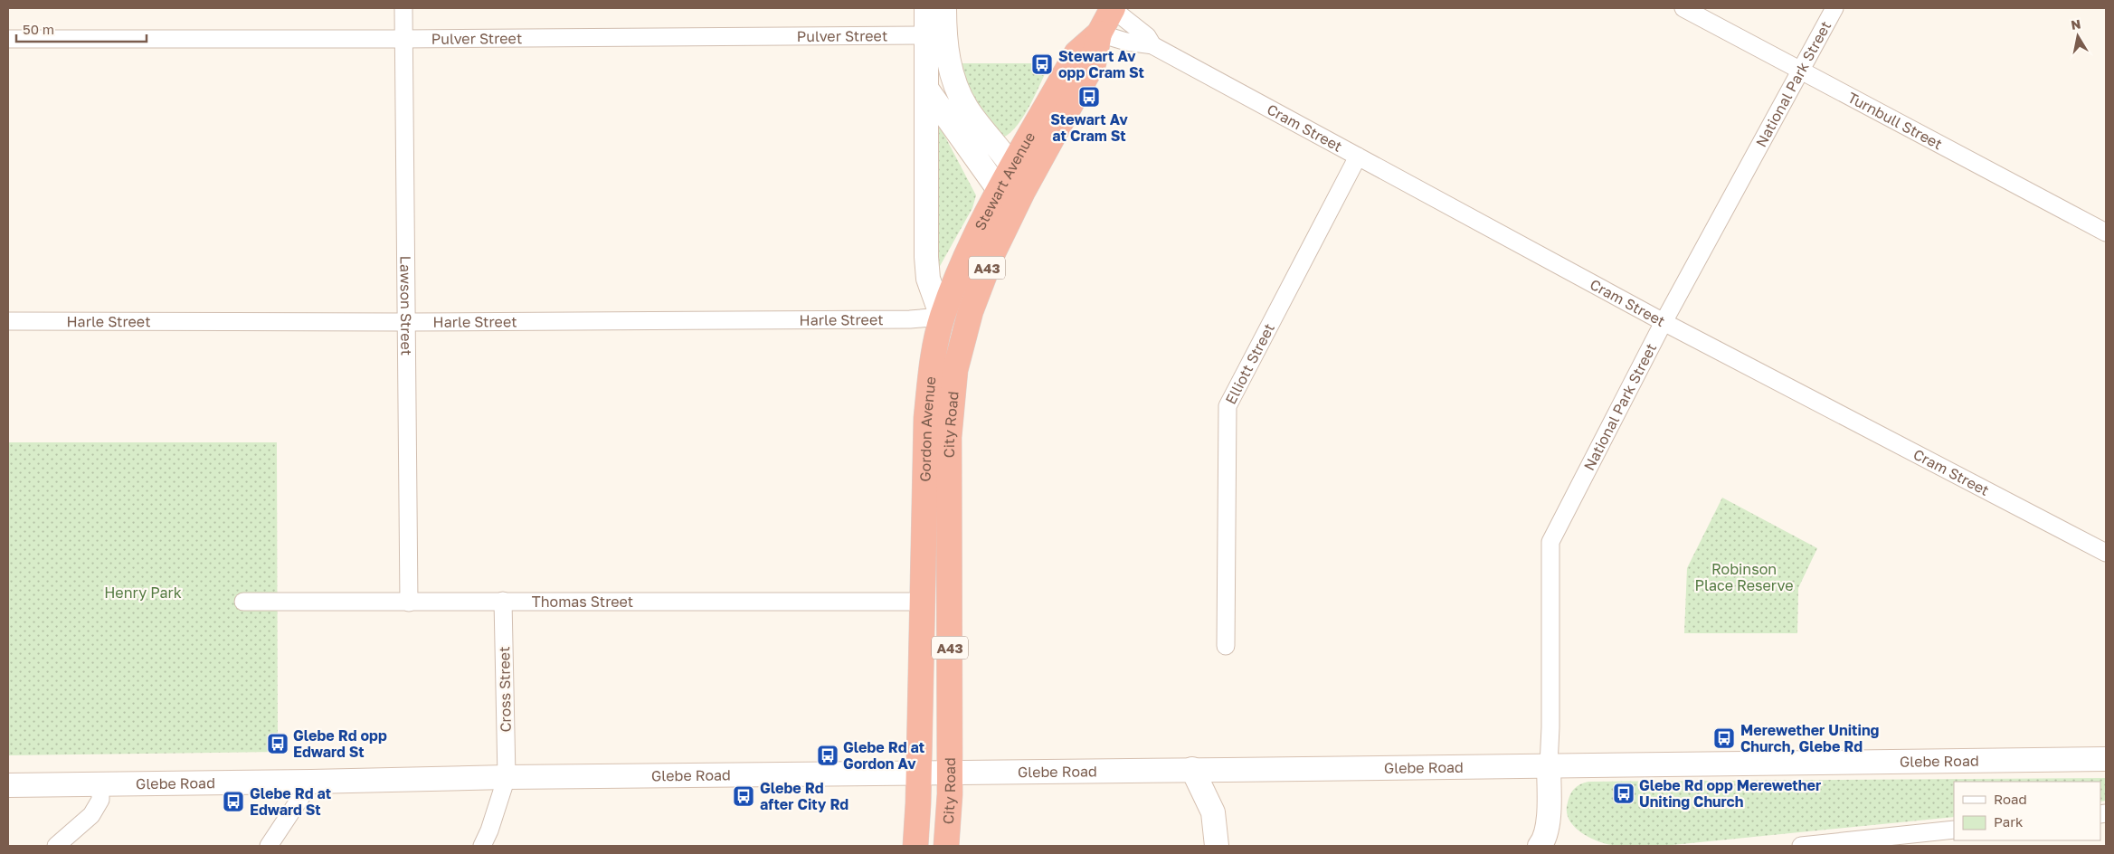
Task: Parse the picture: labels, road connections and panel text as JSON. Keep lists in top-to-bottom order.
{
  "streets": {
    "highway": [
      "Stewart Avenue",
      "A43",
      "City Road",
      "Gordon Avenue"
    ],
    "main road": ["National Park Street", "Glebe Road"],
    "street": [
      "Pulver Street",
      "Turnbull Street",
      "Cram Street",
      "Lawson Street",
      "Harle Street",
      "Elliott Street",
      "Thomas Street",
      "Cross Street"
    ]
  },
  "crossings": [
    ["Pulver Street", "Lawson Street"],
    ["National Park Street", "Turnbull Street"],
    ["National Park Street", "Cram Street"],
    ["National Park Street", "Glebe Road"],
    ["Cram Street", "Stewart Avenue"],
    ["Cram Street", "Elliott Street"],
    ["Cram Street", "City Road"],
    ["Stewart Avenue", "Harle Street"],
    ["Stewart Avenue", "City Road"],
    ["Stewart Avenue", "Gordon Avenue"],
    ["Lawson Street", "Harle Street"],
    ["Lawson Street", "Thomas Street"],
    ["Harle Street", "Gordon Avenue"],
    ["City Road", "Gordon Avenue"],
    ["City Road", "Glebe Road"],
    ["Gordon Avenue", "Thomas Street"],
    ["Gordon Avenue", "Glebe Road"],
    ["Thomas Street", "Cross Street"],
    ["Cross Street", "Glebe Road"]
  ],
  "parks": ["Robinson Place Reserve", "Henry Park"],
  "places": {
    "bus stop": [
      "Stewart Av opp Cram St",
      "Stewart Av at Cram St",
      "Merewether Uniting Church, Glebe Rd",
      "Glebe Rd opp Edward St",
      "Glebe Rd at Gordon Av",
      "Glebe Rd opp Merewether Uniting Church",
      "Glebe Rd after City Rd",
      "Glebe Rd at Edward St"
    ]
  },
  "legend": ["Road", "Park"],
  "scale_bar": "50 m",
  "north": "top"
}
